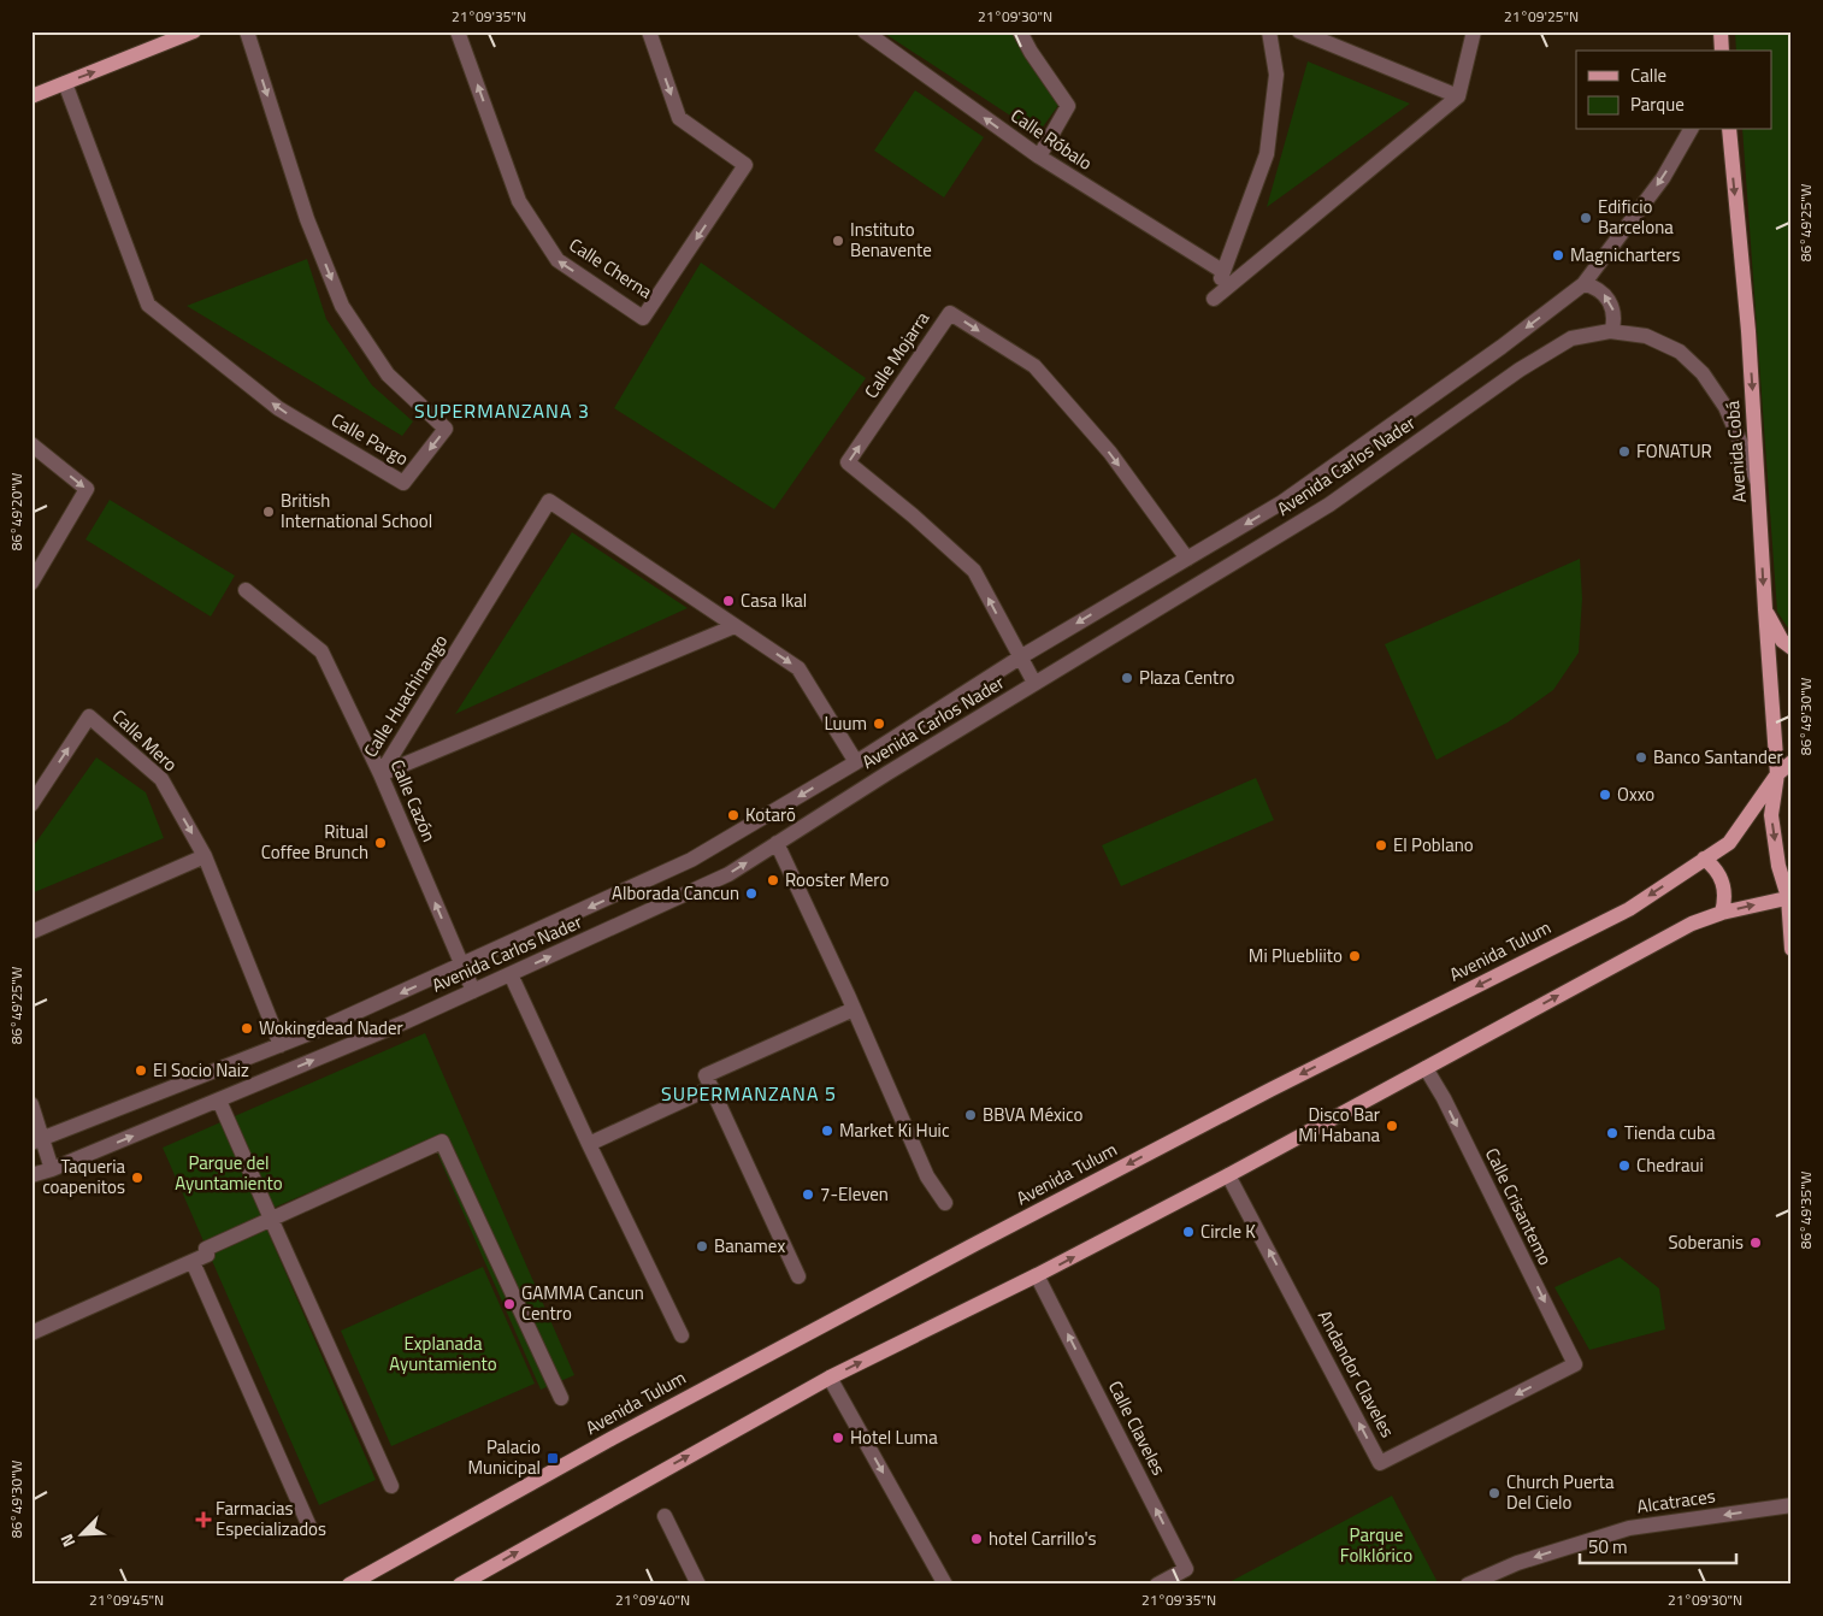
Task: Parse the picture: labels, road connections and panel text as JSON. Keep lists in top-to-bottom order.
{
  "streets": {
    "main road": ["Avenida Cobá", "Avenida Tulum"],
    "street": [
      "Calle Róbalo",
      "Calle Cherna",
      "Calle Mojarra",
      "Calle Pargo",
      "Avenida Carlos Nader",
      "Calle Huachinango",
      "Calle Mero",
      "Calle Cazón",
      "Calle Crisantemo",
      "Andandor Claveles",
      "Calle Claveles",
      "Alcatraces"
    ]
  },
  "crossings": [
    ["Calle Mojarra", "Avenida Carlos Nader"],
    ["Avenida Cobá", "Avenida Carlos Nader"],
    ["Avenida Cobá", "Avenida Tulum"],
    ["Avenida Carlos Nader", "Calle Huachinango"],
    ["Avenida Carlos Nader", "Calle Mero"],
    ["Avenida Carlos Nader", "Calle Cazón"],
    ["Calle Huachinango", "Calle Cazón"],
    ["Calle Crisantemo", "Andandor Claveles"]
  ],
  "one_way": [
    "Calle Róbalo",
    "Avenida Cobá",
    "Calle Cazón",
    "Calle Crisantemo",
    "Calle Claveles",
    "Alcatraces"
  ],
  "districts": ["SUPERMANZANA 3", "SUPERMANZANA 5"],
  "parks": ["Parque del Ayuntamiento", "Explanada Ayuntamiento", "Parque Folklórico"],
  "places": {
    "other": [
      "Edificio Barcelona",
      "Instituto Benavente",
      "Magnicharters",
      "FONATUR",
      "British International School",
      "Casa Ikal",
      "Plaza Centro",
      "Luum",
      "Banco Santander",
      "Oxxo",
      "Kotarō",
      "Ritual Coffee Brunch",
      "El Poblano",
      "Rooster Mero",
      "Alborada Cancun",
      "Mi Pluebliito",
      "Wokingdead Nader",
      "El Socio Naiz",
      "BBVA México",
      "Disco Bar Mi Habana",
      "Market Ki Huic",
      "Tienda cuba",
      "Chedraui",
      "Taqueria coapenitos",
      "7-Eleven",
      "Circle K",
      "Soberanis",
      "Banamex",
      "GAMMA Cancun Centro",
      "Hotel Luma",
      "Church Puerta Del Cielo",
      "hotel Carrillo's"
    ],
    "transit": ["Palacio Municipal"],
    "health": ["Farmacias Especializados"]
  },
  "legend": ["Calle", "Parque"],
  "scale_bar": "50 m",
  "north": "bottom left",
  "coordinates": [
    "21°09'35\"N",
    "21°09'30\"N",
    "21°09'25\"N",
    "86°49'25\"W",
    "86°49'20\"W",
    "86°49'30\"W",
    "86°49'35\"W",
    "21°09'45\"N",
    "21°09'40\"N"
  ]
}
